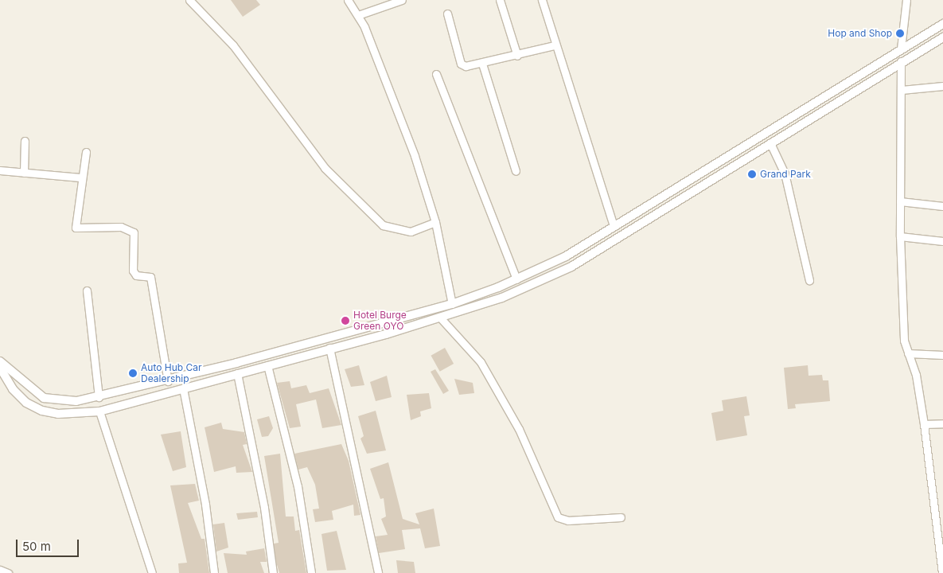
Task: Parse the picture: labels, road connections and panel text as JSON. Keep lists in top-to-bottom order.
{
  "places": [
    "Hop and Shop",
    "Grand Park",
    "Hotel Burge Green OYO",
    "Auto Hub Car Dealership"
  ],
  "scale_bar": "50 m"
}
